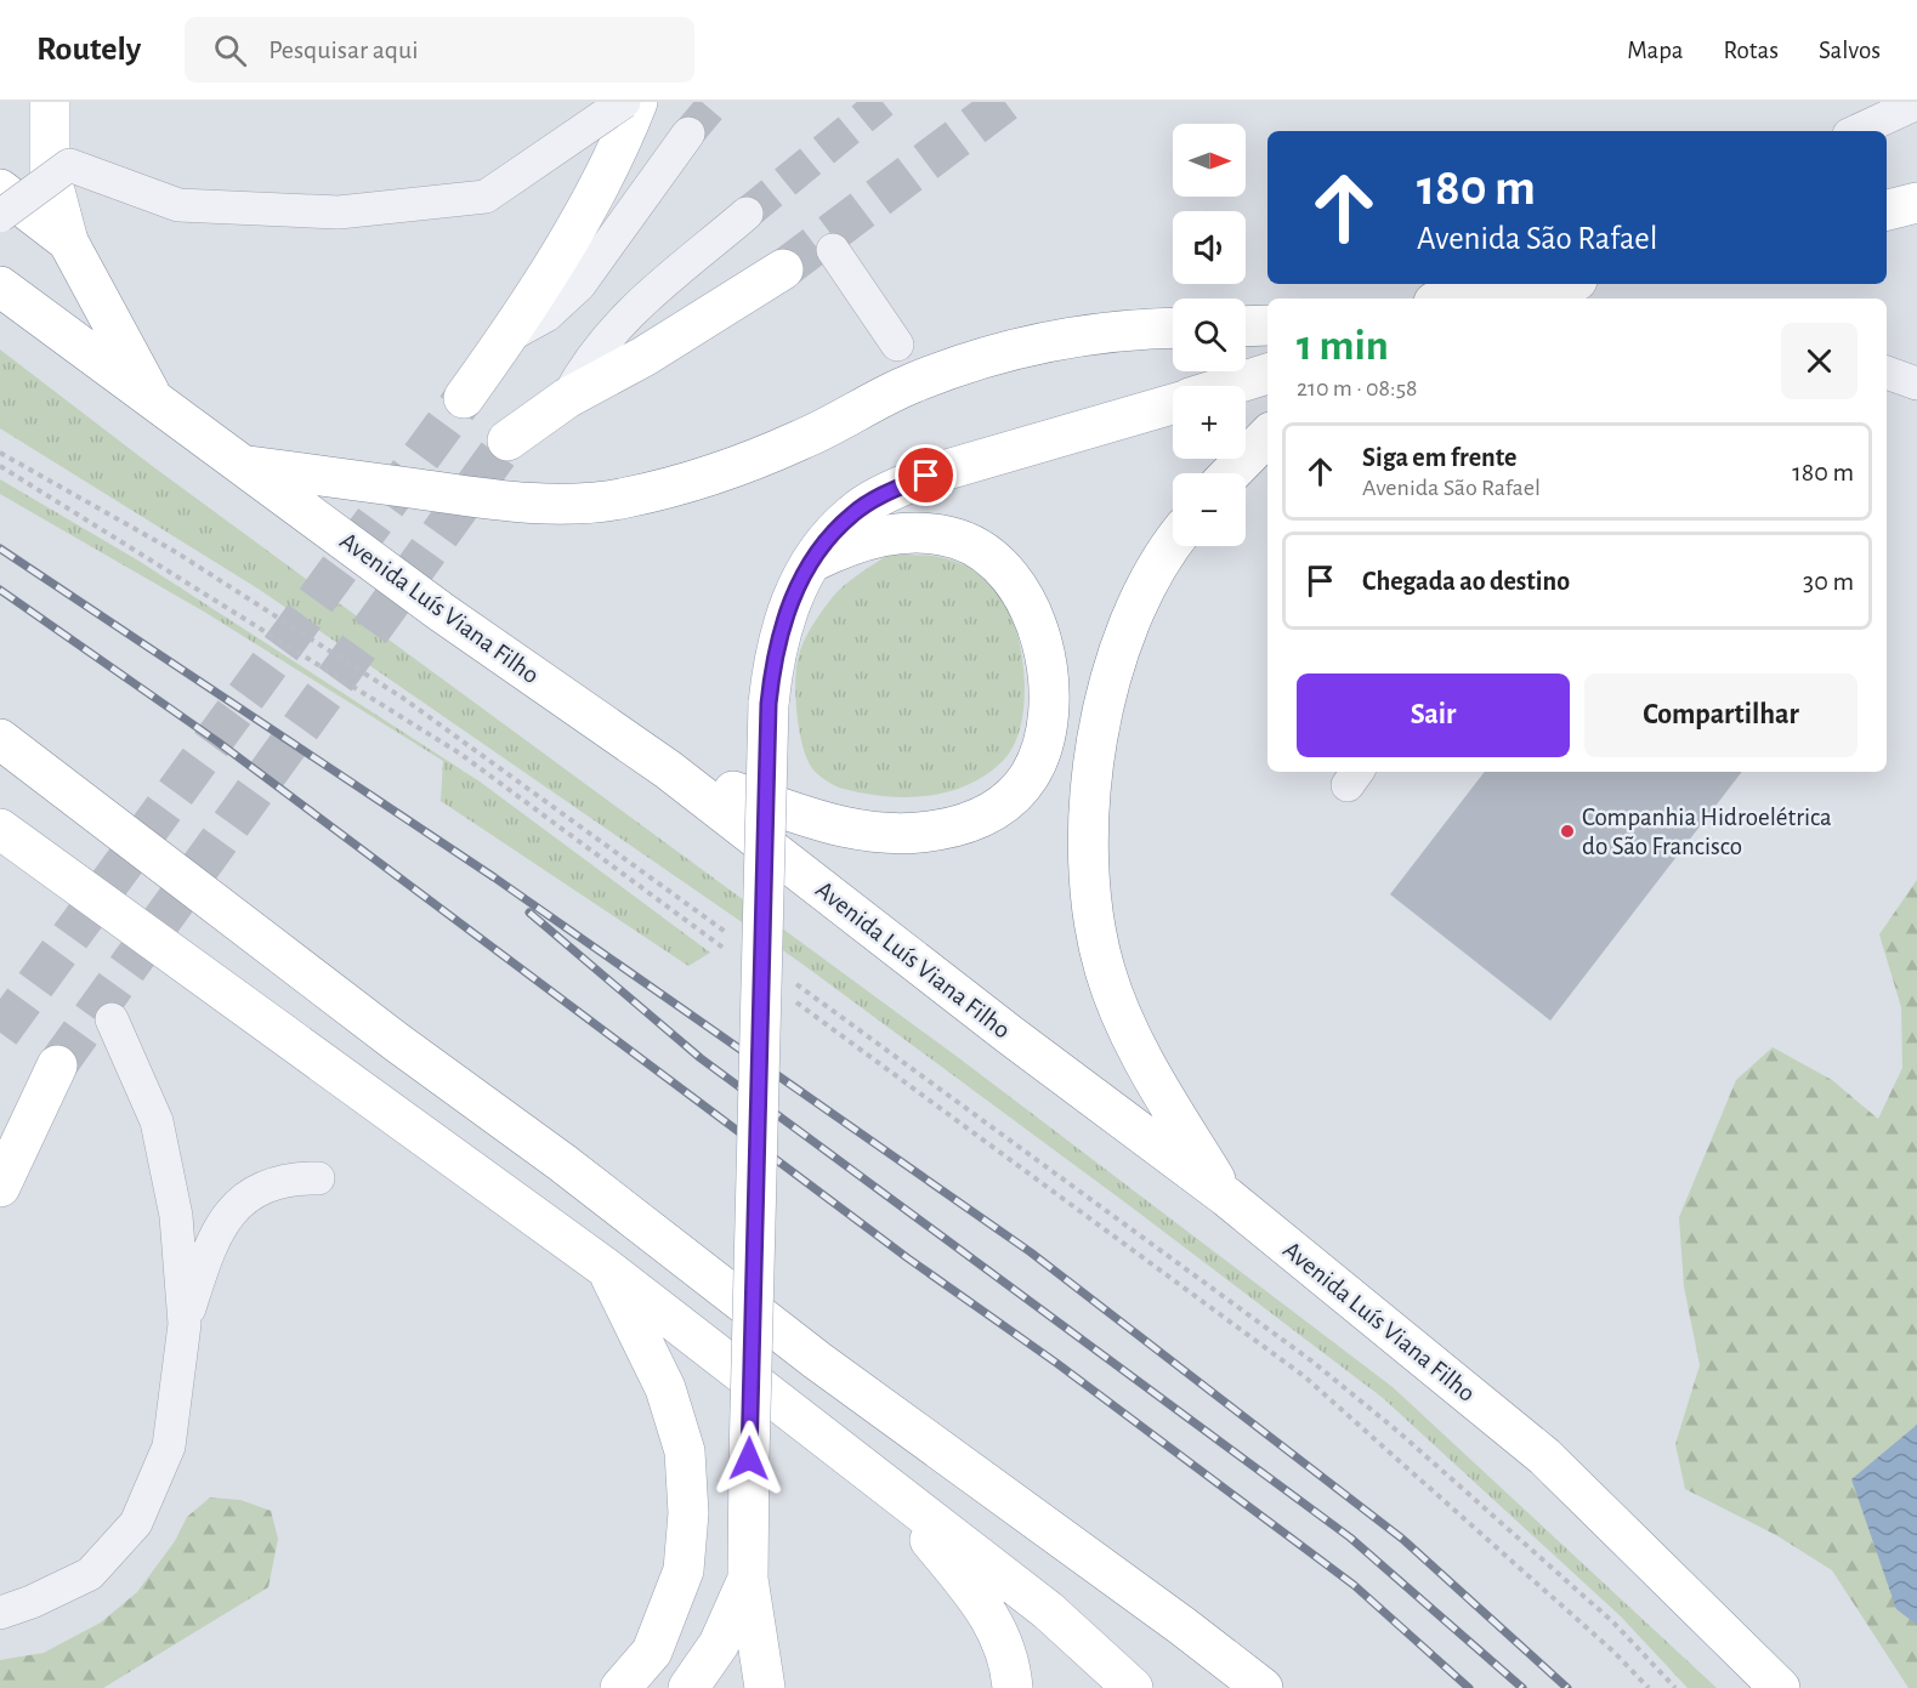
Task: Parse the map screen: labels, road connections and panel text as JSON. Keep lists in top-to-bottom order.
{
  "streets": {
    "main road": ["Avenida Luís Viana Filho"]
  },
  "places": ["Companhia Hidroelétrica do São Francisco"],
  "north": "right",
  "page": {
    "header": "Routely",
    "search": "Pesquisar aqui",
    "nav": ["Mapa", "Rotas", "Salvos"],
    "map_buttons": ["+", "−"],
    "turn": ["180 m", "Avenida São Rafael"],
    "heading": ["1 min", "210 m · 08:58"],
    "list": [
      {
        "name": "Siga em frente",
        "note": "Avenida São Rafael",
        "value": "180 m"
      },
      {
        "name": "Chegada ao destino",
        "value": "30 m"
      }
    ],
    "buttons": ["Sair", "Compartilhar"]
  }
}
